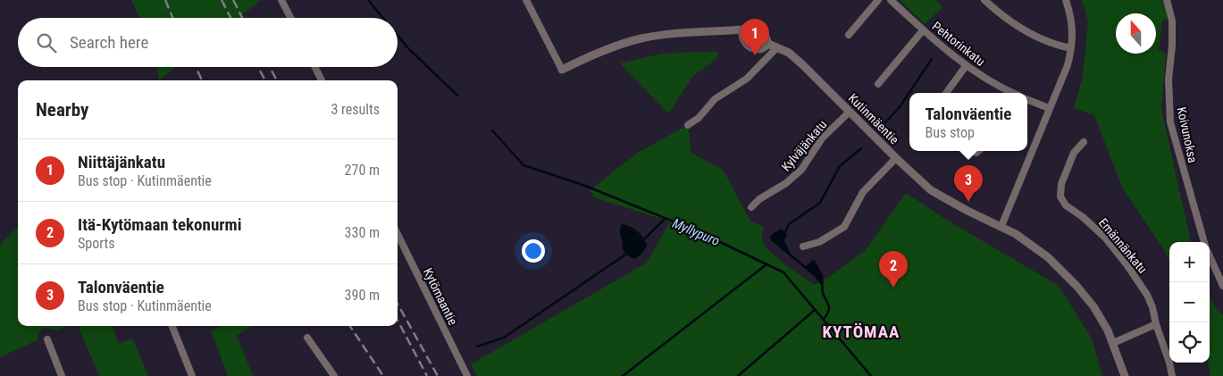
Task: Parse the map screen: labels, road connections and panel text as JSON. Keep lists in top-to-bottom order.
{
  "streets": {
    "street": [
      "Pehtorinkatu",
      "Kutinmäentie",
      "Koivunoksa",
      "Kylväjänkatu",
      "Emännänkatu",
      "Kytömaantie"
    ]
  },
  "crossings": [
    ["Kutinmäentie", "Kylväjänkatu"]
  ],
  "districts": ["KYTÖMAA"],
  "water": ["Myllypuro"],
  "north": "top",
  "page": {
    "search": "Search here",
    "pins": ["1", "3", "2"],
    "heading": ["Nearby", "3 results"],
    "popup": ["Talonväentie", "Bus stop"],
    "list": [
      {
        "mark": "1",
        "name": "Niittäjänkatu",
        "note": "Bus stop · Kutinmäentie",
        "value": "270 m"
      },
      {
        "mark": "2",
        "name": "Itä-Kytömaan tekonurmi",
        "note": "Sports",
        "value": "330 m"
      },
      {
        "mark": "3",
        "name": "Talonväentie",
        "note": "Bus stop · Kutinmäentie",
        "value": "390 m"
      }
    ],
    "map_buttons": ["+", "−"]
  }
}
